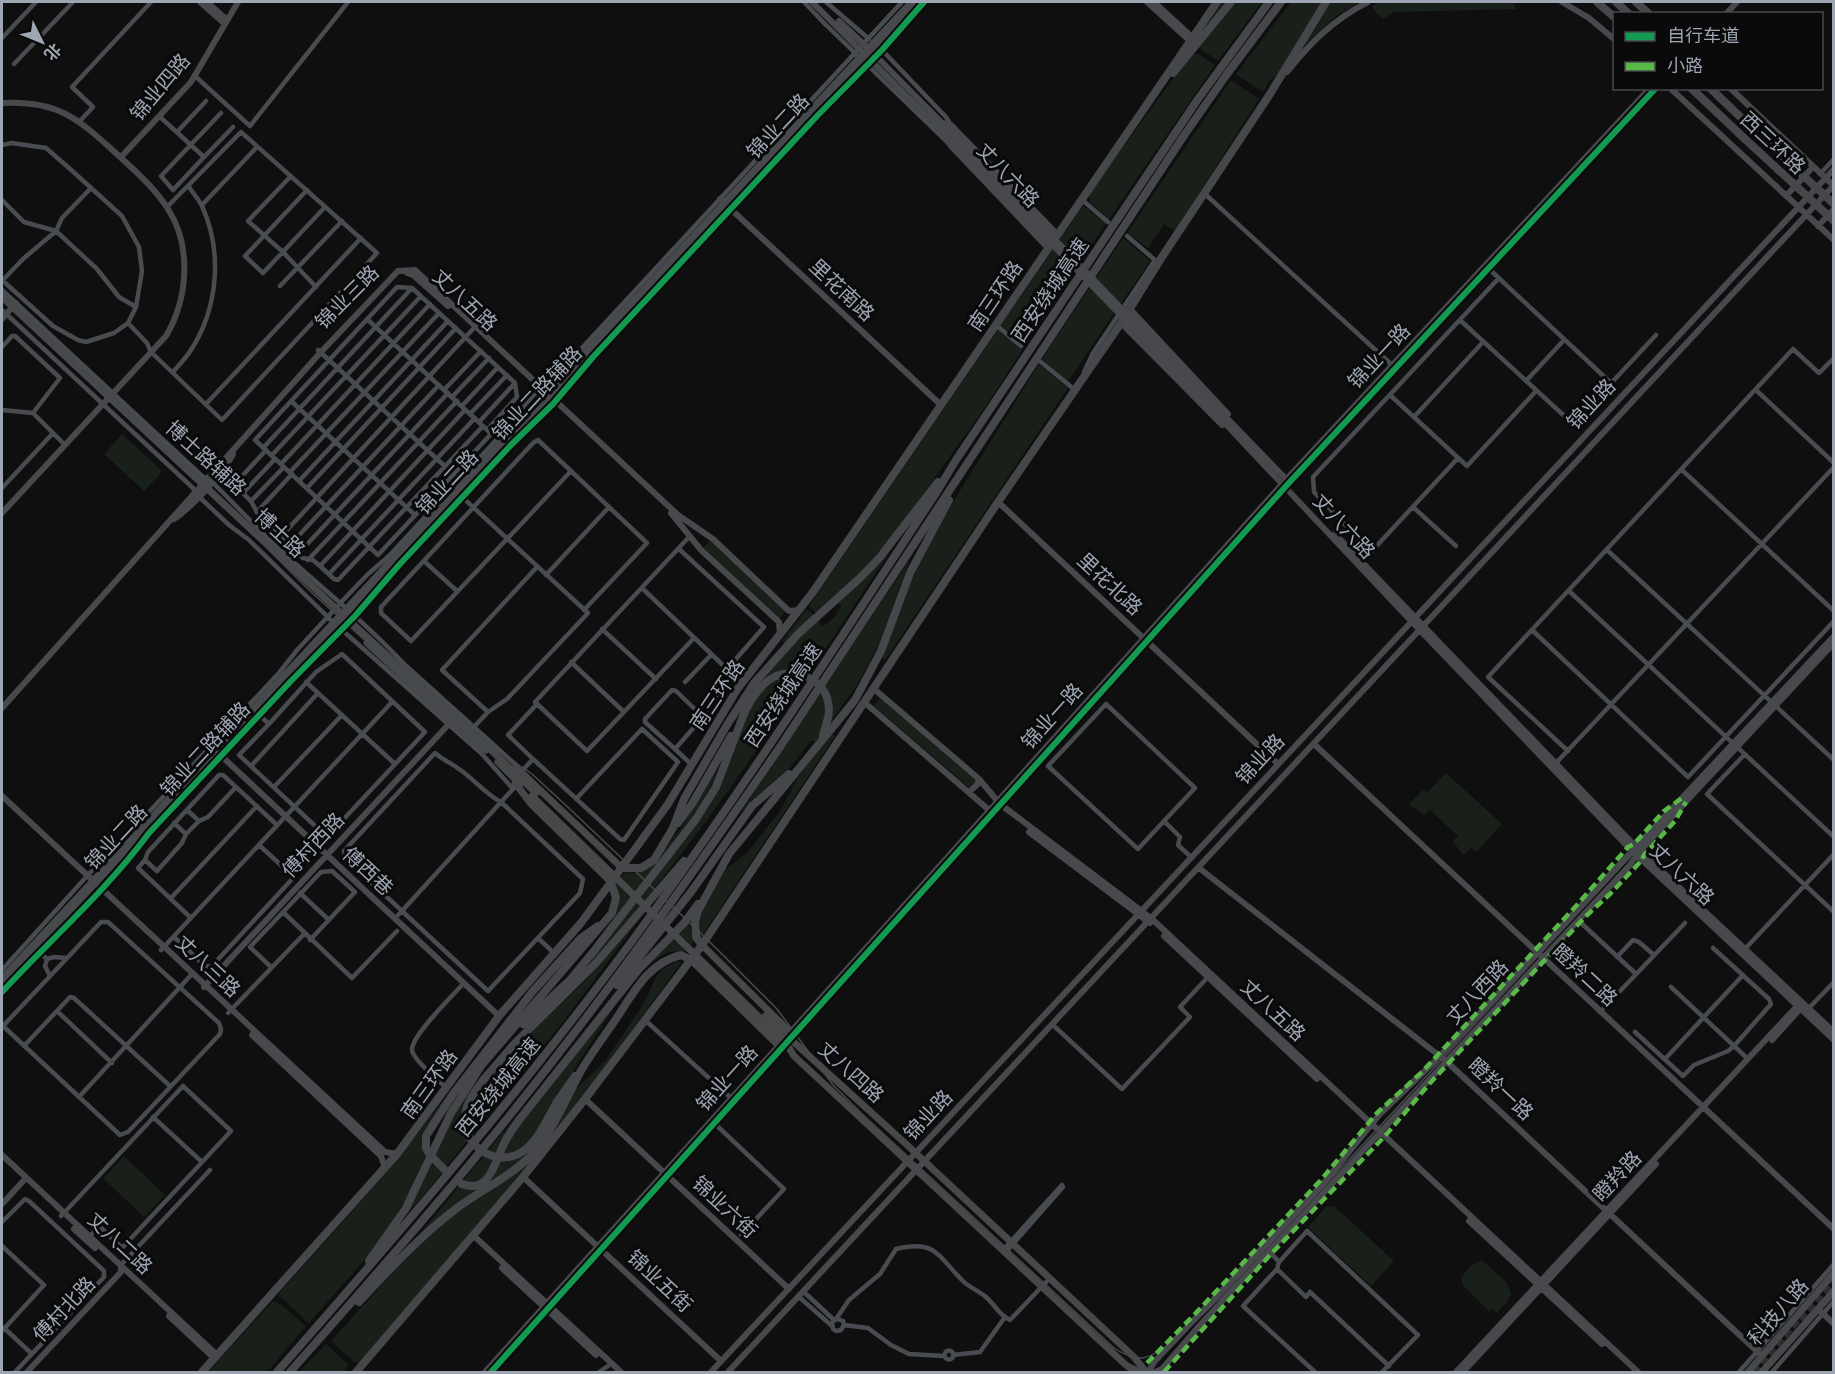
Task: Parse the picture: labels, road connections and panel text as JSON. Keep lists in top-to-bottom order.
{
  "streets": {
    "highway": ["西三环路", "西安绕城高速", "南三环路"],
    "main road": ["博士路", "丈八四路", "科技八路"],
    "street": [
      "锦业四路",
      "锦业二路",
      "丈八六路",
      "里花南路",
      "锦业三路",
      "丈八五路",
      "锦业一路",
      "锦业二路辅路",
      "锦业路",
      "博士路辅路",
      "里花北路",
      "傅村西路",
      "傅西巷",
      "丈八三路",
      "瞪羚二路",
      "丈八西路",
      "瞪羚一路",
      "瞪羚路",
      "锦业六街",
      "丈八二路",
      "锦业五街",
      "傅村北路"
    ]
  },
  "crossings": [
    ["锦业二路", "丈八六路"],
    ["锦业二路", "里花南路"],
    ["锦业二路", "丈八五路"],
    ["锦业二路", "锦业二路辅路"],
    ["锦业二路", "博士路辅路"],
    ["锦业二路", "博士路"],
    ["锦业二路", "傅西巷"],
    ["锦业二路", "丈八三路"],
    ["丈八六路", "锦业一路"],
    ["丈八六路", "锦业二路辅路"],
    ["丈八六路", "锦业路"],
    ["丈八六路", "丈八西路"],
    ["丈八六路", "瞪羚路"],
    ["里花南路", "南三环路"],
    ["里花南路", "锦业二路辅路"],
    ["南三环路", "丈八五路"],
    ["南三环路", "傅西巷"],
    ["南三环路", "丈八三路"],
    ["南三环路", "丈八二路"],
    ["锦业三路", "丈八五路"],
    ["锦业三路", "博士路辅路"],
    ["锦业三路", "博士路"],
    ["丈八五路", "锦业一路"],
    ["丈八五路", "锦业二路辅路"],
    ["丈八五路", "锦业路"],
    ["丈八五路", "丈八西路"],
    ["丈八五路", "瞪羚路"],
    ["锦业一路", "里花北路"],
    ["锦业一路", "丈八四路"],
    ["锦业一路", "锦业六街"],
    ["锦业一路", "锦业五街"],
    ["锦业二路辅路", "博士路辅路"],
    ["锦业二路辅路", "博士路"],
    ["锦业二路辅路", "丈八三路"],
    ["锦业路", "里花北路"],
    ["锦业路", "瞪羚二路"],
    ["锦业路", "丈八四路"],
    ["锦业路", "瞪羚一路"],
    ["锦业路", "锦业六街"],
    ["锦业路", "锦业五街"],
    ["博士路辅路", "博士路"],
    ["博士路辅路", "傅村西路"],
    ["博士路", "丈八四路"],
    ["傅村西路", "傅西巷"],
    ["傅村西路", "丈八三路"],
    ["瞪羚二路", "丈八西路"],
    ["瞪羚二路", "瞪羚路"],
    ["丈八西路", "丈八四路"],
    ["丈八西路", "瞪羚一路"],
    ["瞪羚一路", "瞪羚路"],
    ["瞪羚一路", "科技八路"],
    ["丈八二路", "傅村北路"]
  ],
  "legend": ["自行车道", "小路"],
  "north": "bottom right"
}
